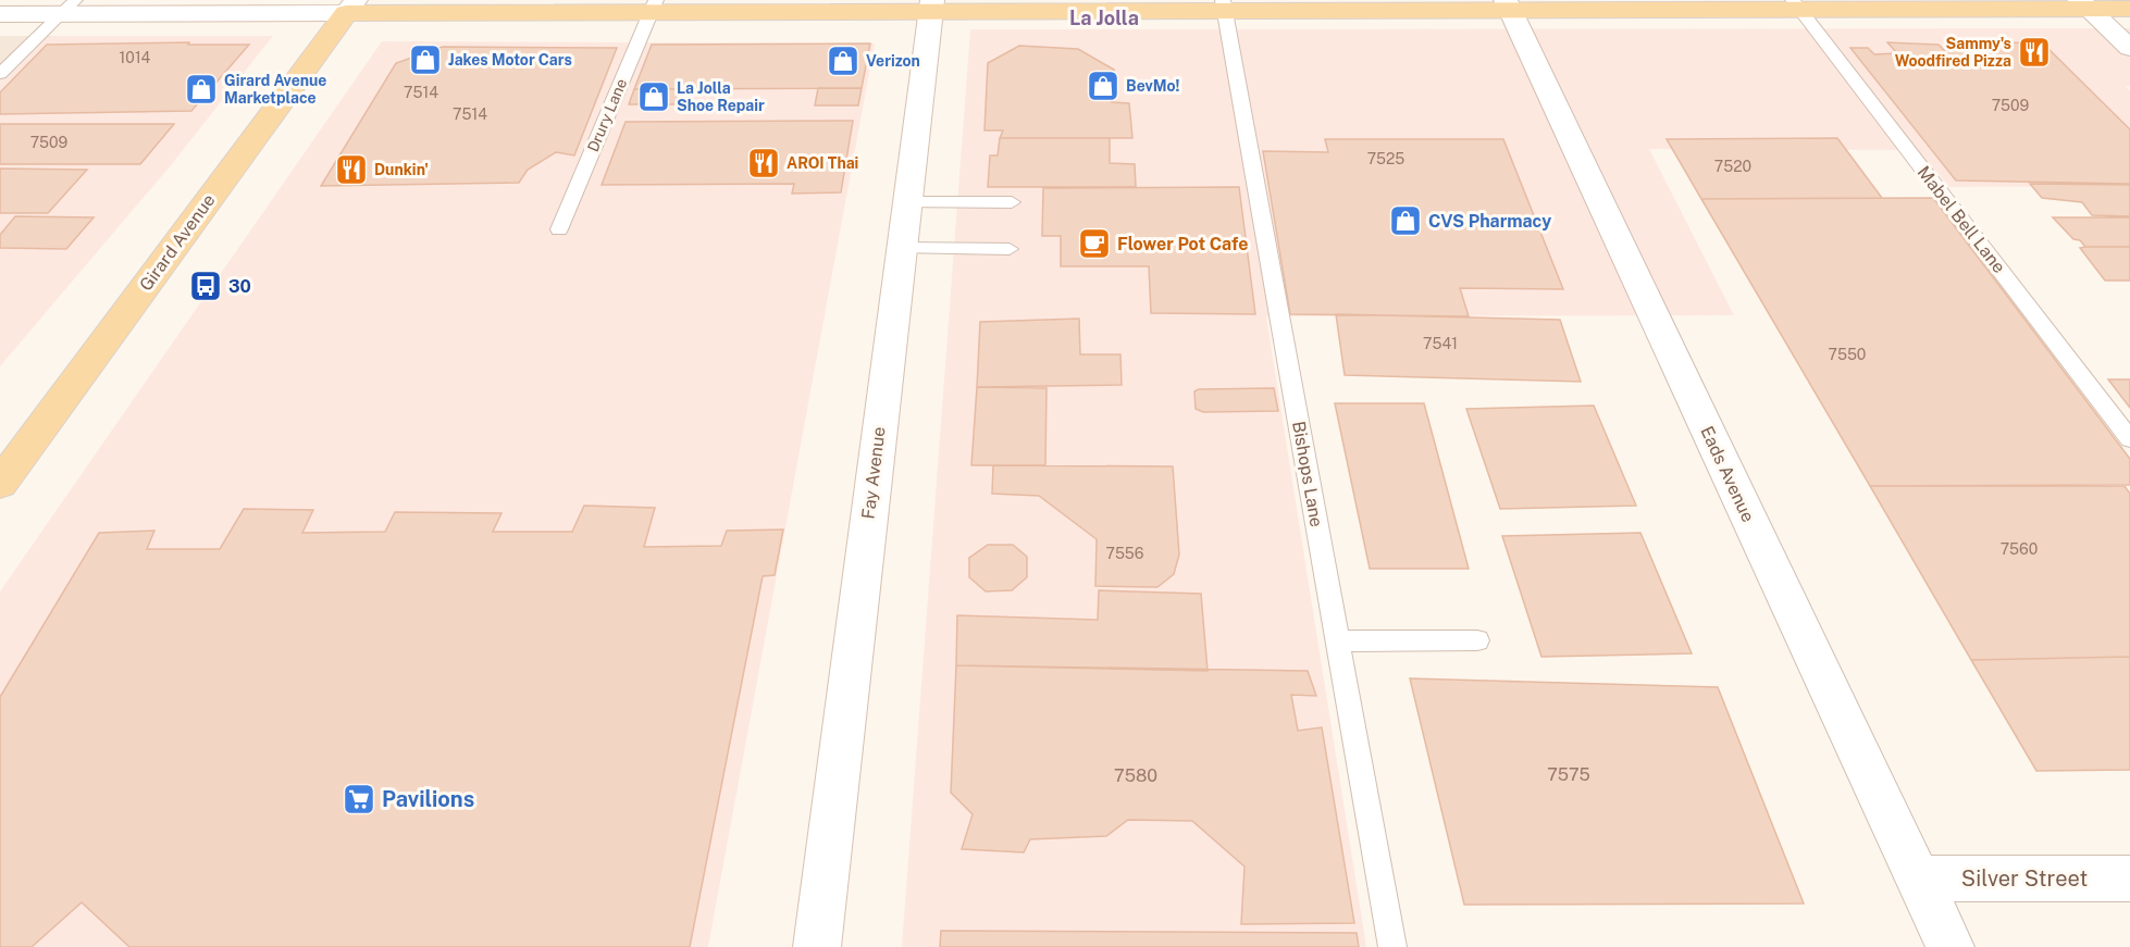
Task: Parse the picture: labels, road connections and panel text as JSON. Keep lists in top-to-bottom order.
{
  "streets": {
    "main road": ["Girard Avenue"],
    "street": ["Fay Avenue", "Eads Avenue", "Silver Street"],
    "lane": ["Drury Lane", "Mabel Bell Lane", "Bishops Lane"]
  },
  "crossings": [
    ["Eads Avenue", "Silver Street"]
  ],
  "districts": ["La Jolla"],
  "places": {
    "restaurant": ["Sammy's Woodfired Pizza", "AROI Thai", "Dunkin'"],
    "shop": [
      "Jakes Motor Cars",
      "Verizon",
      "BevMo!",
      "Girard Avenue Marketplace",
      "La Jolla Shoe Repair",
      "CVS Pharmacy"
    ],
    "cafe": ["Flower Pot Cafe"],
    "bus stop": ["30"],
    "supermarket": ["Pavilions"]
  },
  "house_numbers": [
    "1014",
    "7514",
    "7509",
    "7514",
    "7509",
    "7525",
    "7520",
    "7541",
    "7550",
    "7560",
    "7556",
    "7575",
    "7580"
  ]
}
